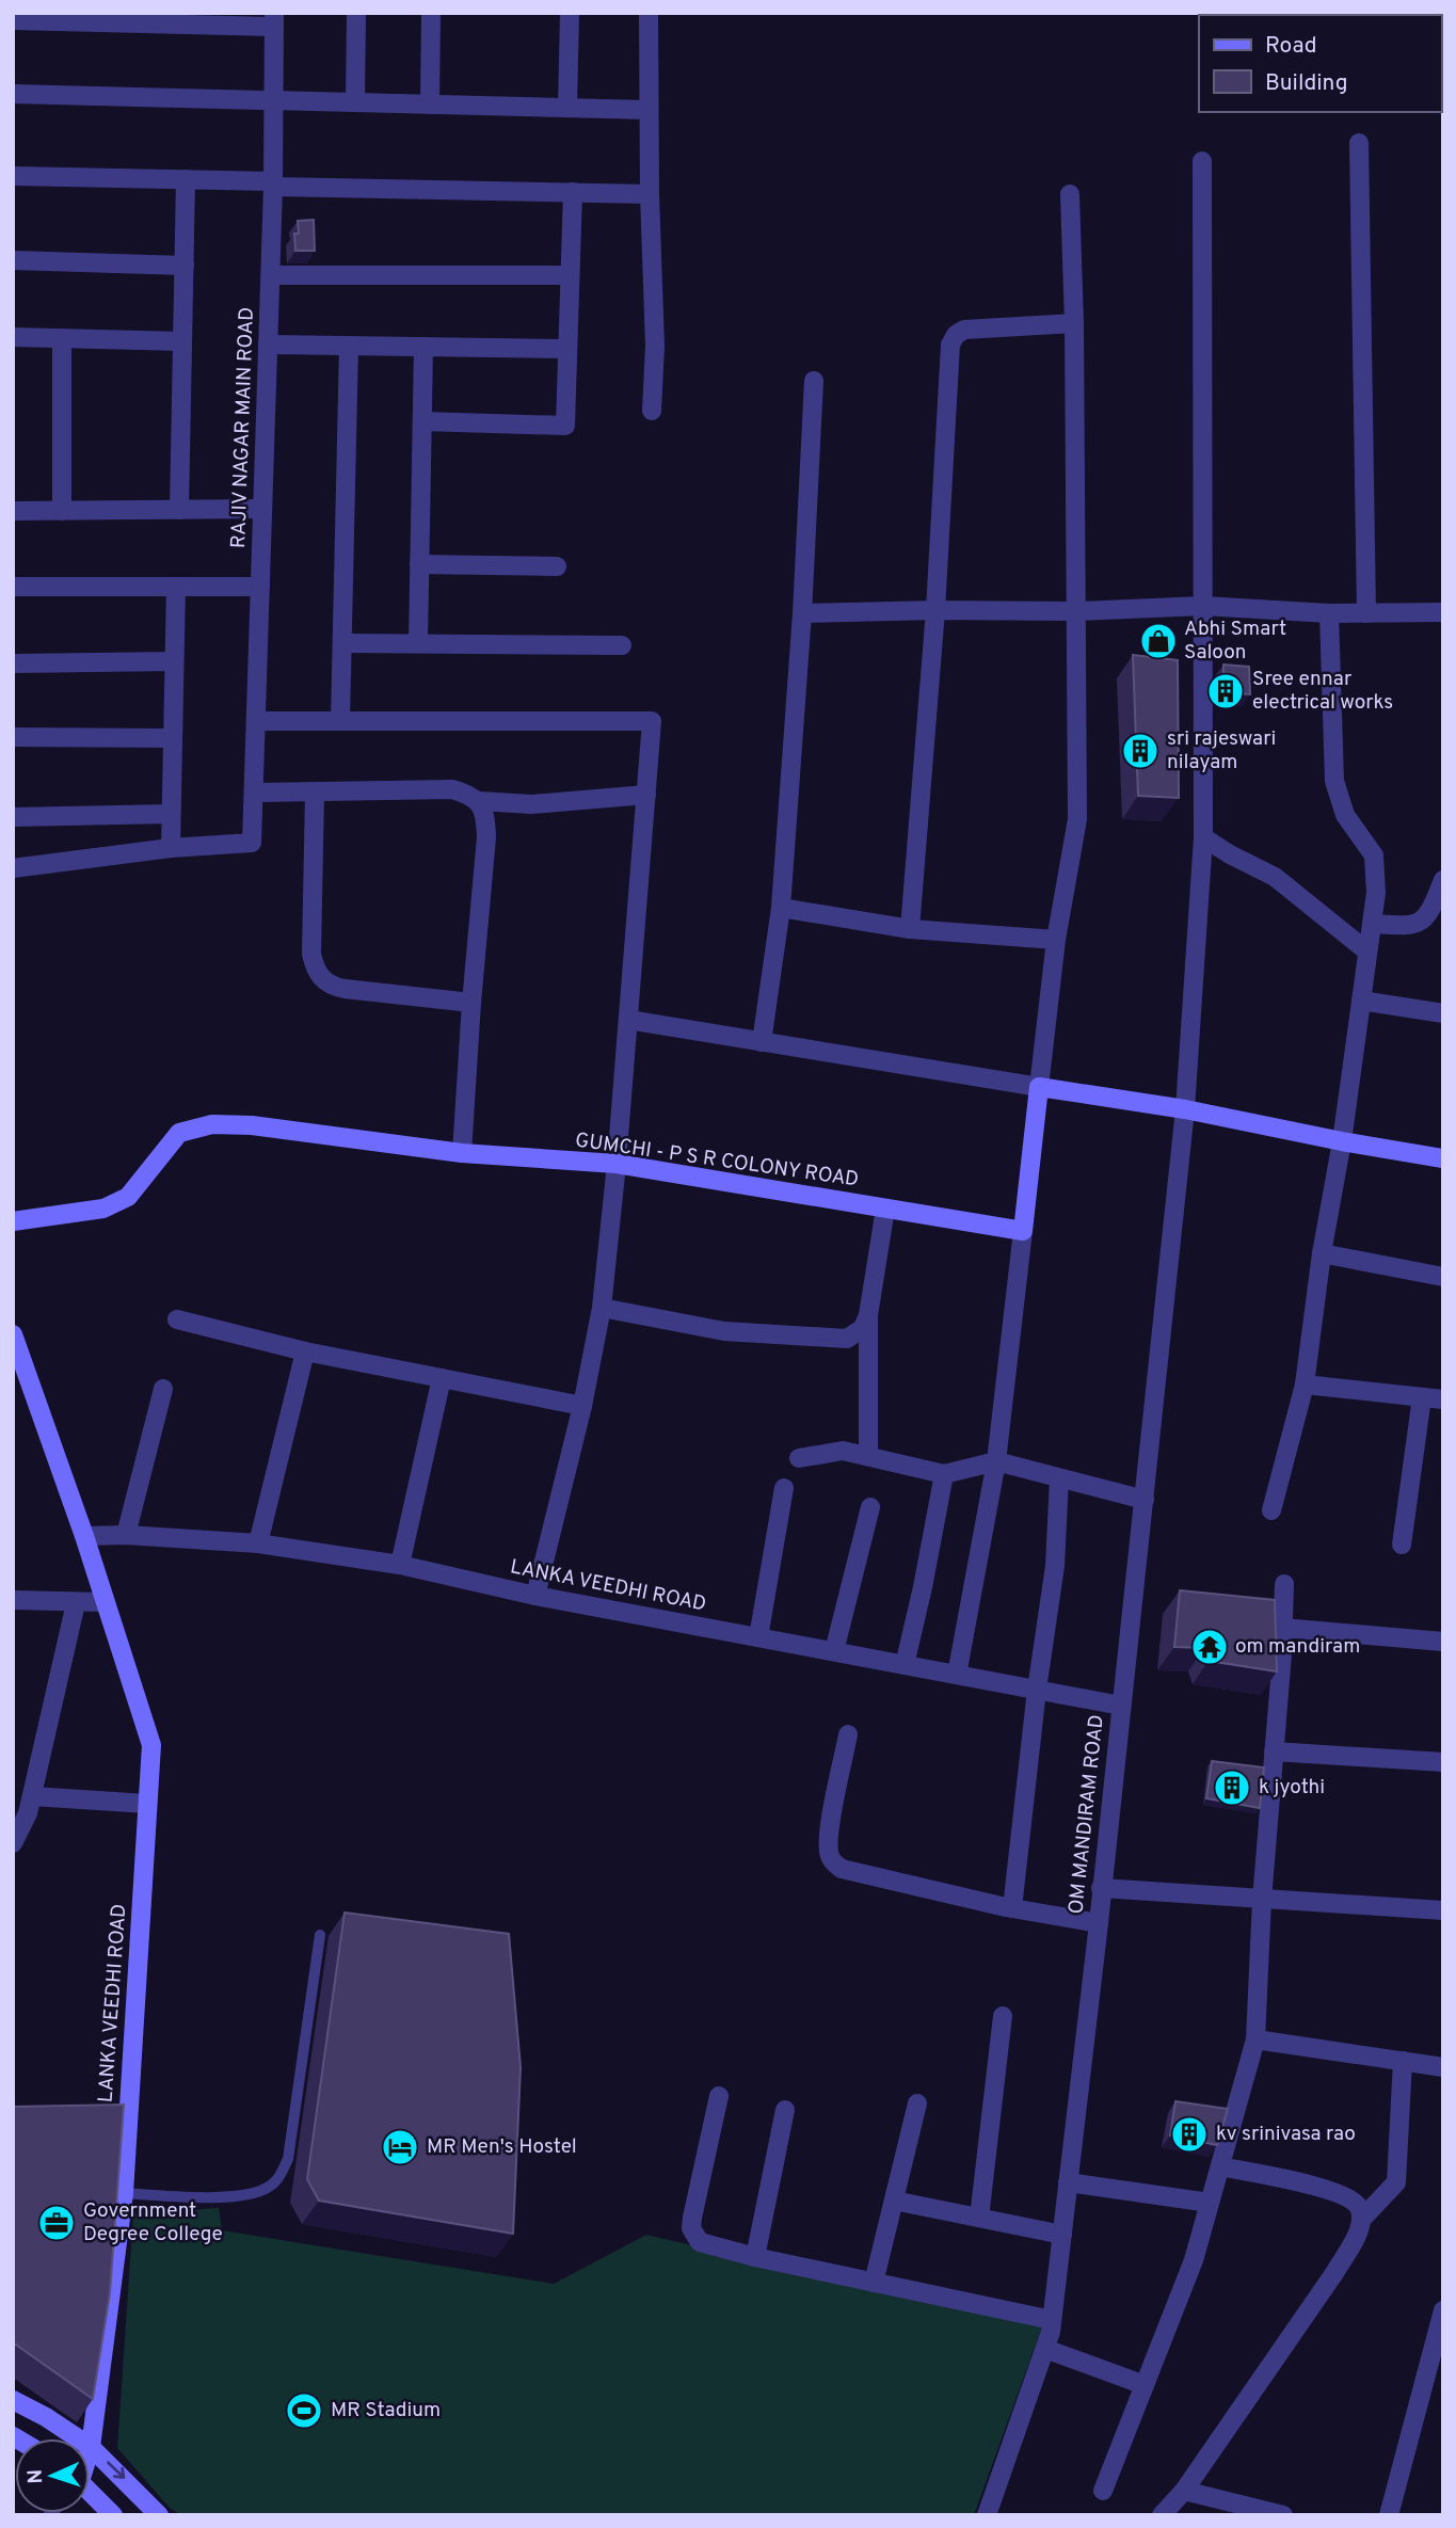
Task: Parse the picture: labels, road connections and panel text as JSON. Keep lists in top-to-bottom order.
{
  "streets": {
    "street": [
      "RAJIV NAGAR MAIN ROAD",
      "GUMCHI - P S R COLONY ROAD",
      "LANKA VEEDHI ROAD",
      "OM MANDIRAM ROAD"
    ]
  },
  "crossings": [
    ["LANKA VEEDHI ROAD", "OM MANDIRAM ROAD"]
  ],
  "places": {
    "shop": ["Abhi Smart Saloon"],
    "building": [
      "Sree ennar electrical works",
      "sri rajeswari nilayam",
      "k jyothi",
      "kv srinivasa rao"
    ],
    "temple": ["om mandiram"],
    "hotel": ["MR Men's Hostel"],
    "office": ["Government Degree College"],
    "sports": ["MR Stadium"]
  },
  "legend": ["Road", "Building"],
  "north": "left"
}
